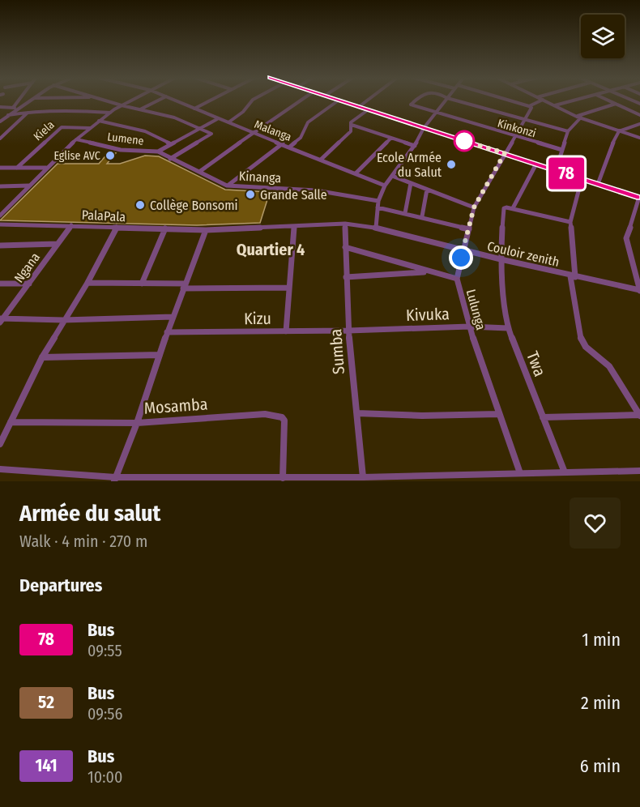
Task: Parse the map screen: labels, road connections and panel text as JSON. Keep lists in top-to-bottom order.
{
  "streets": {
    "street": [
      "Kinkonzi",
      "Kiela",
      "Malanga",
      "Lumene",
      "Kinanga",
      "PalaPala",
      "Couloir zenith",
      "Ngana",
      "Lulunga",
      "Kivuka",
      "Kizu",
      "Sumba",
      "Twa",
      "Mosamba"
    ]
  },
  "crossings": [
    ["Kinkonzi", "Lulunga"],
    ["Kiela", "Lumene"],
    ["Malanga", "Lumene"],
    ["Malanga", "Kinanga"],
    ["Lumene", "Kinanga"],
    ["PalaPala", "Ngana"],
    ["Couloir zenith", "Lulunga"],
    ["Couloir zenith", "Sumba"],
    ["Couloir zenith", "Twa"],
    ["Lulunga", "Kivuka"],
    ["Kivuka", "Kizu"],
    ["Kivuka", "Sumba"],
    ["Kivuka", "Twa"],
    ["Kizu", "Sumba"]
  ],
  "districts": ["Quartier 4"],
  "places": [
    "Eglise AVC",
    "Ecole Armée du Salut",
    "Grande Salle",
    "Collège Bonsomi"
  ],
  "lines": ["bus line 78"],
  "page": {
    "on_map": "78",
    "heading": [
      ["Armée du salut", "Walk · 4 min · 270 m"],
      "Departures"
    ],
    "list": [
      {
        "mark": "78",
        "name": "Bus",
        "note": "09:55",
        "value": "1 min"
      },
      {
        "mark": "52",
        "name": "Bus",
        "note": "09:56",
        "value": "2 min"
      },
      {
        "mark": "141",
        "name": "Bus",
        "note": "10:00",
        "value": "6 min"
      }
    ]
  }
}
